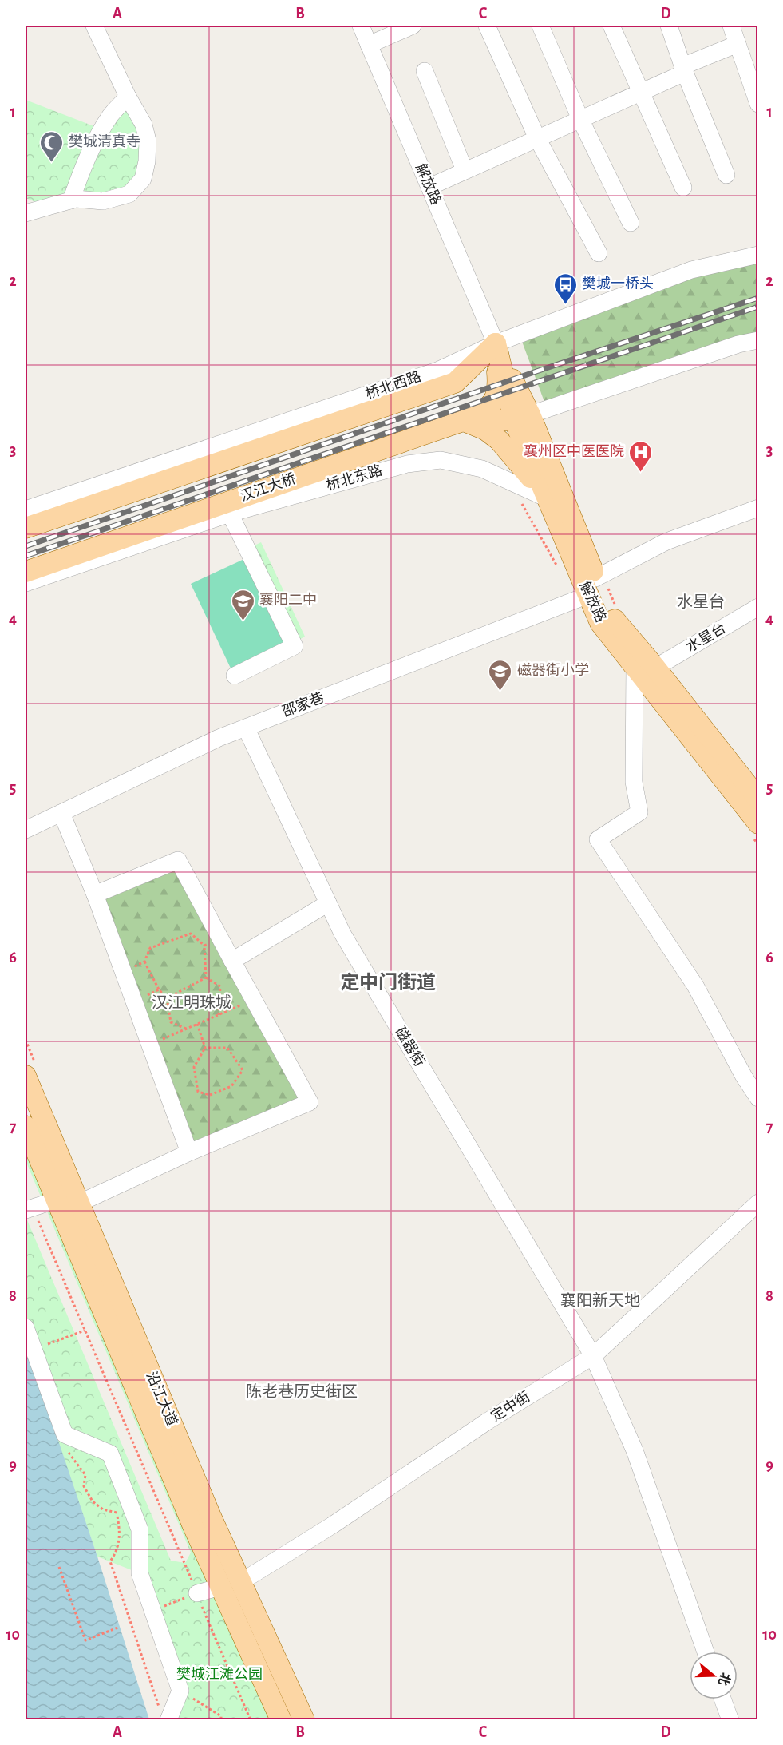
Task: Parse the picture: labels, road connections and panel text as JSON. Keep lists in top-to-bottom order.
{
  "streets": {
    "main road": ["解放路", "汉江大桥", "沿江大道"],
    "street": [
      "桥北西路",
      "桥北东路",
      "水星台",
      "邵家巷",
      "磁器街",
      "定中街"
    ]
  },
  "crossings": [
    ["解放路", "桥北西路"],
    ["解放路", "桥北东路"],
    ["解放路", "汉江大桥"],
    ["解放路", "水星台"],
    ["解放路", "邵家巷"],
    ["邵家巷", "磁器街"],
    ["磁器街", "定中街"],
    ["沿江大道", "定中街"]
  ],
  "districts": [
    "水星台",
    "定中门街道",
    "汉江明珠城",
    "襄阳新天地",
    "陈老巷历史街区"
  ],
  "parks": ["樊城江滩公园"],
  "places": {
    "mosque": ["樊城清真寺"],
    "bus stop": ["樊城一桥头"],
    "hospital": ["襄州区中医医院"],
    "school or university": ["襄阳二中", "磁器街小学"]
  },
  "north": "right",
  "grid": {
    "columns": [
      "A",
      "B",
      "C",
      "D"
    ],
    "rows": [
      "1",
      "2",
      "3",
      "4",
      "5",
      "6",
      "7",
      "8",
      "9",
      "10"
    ]
  }
}
